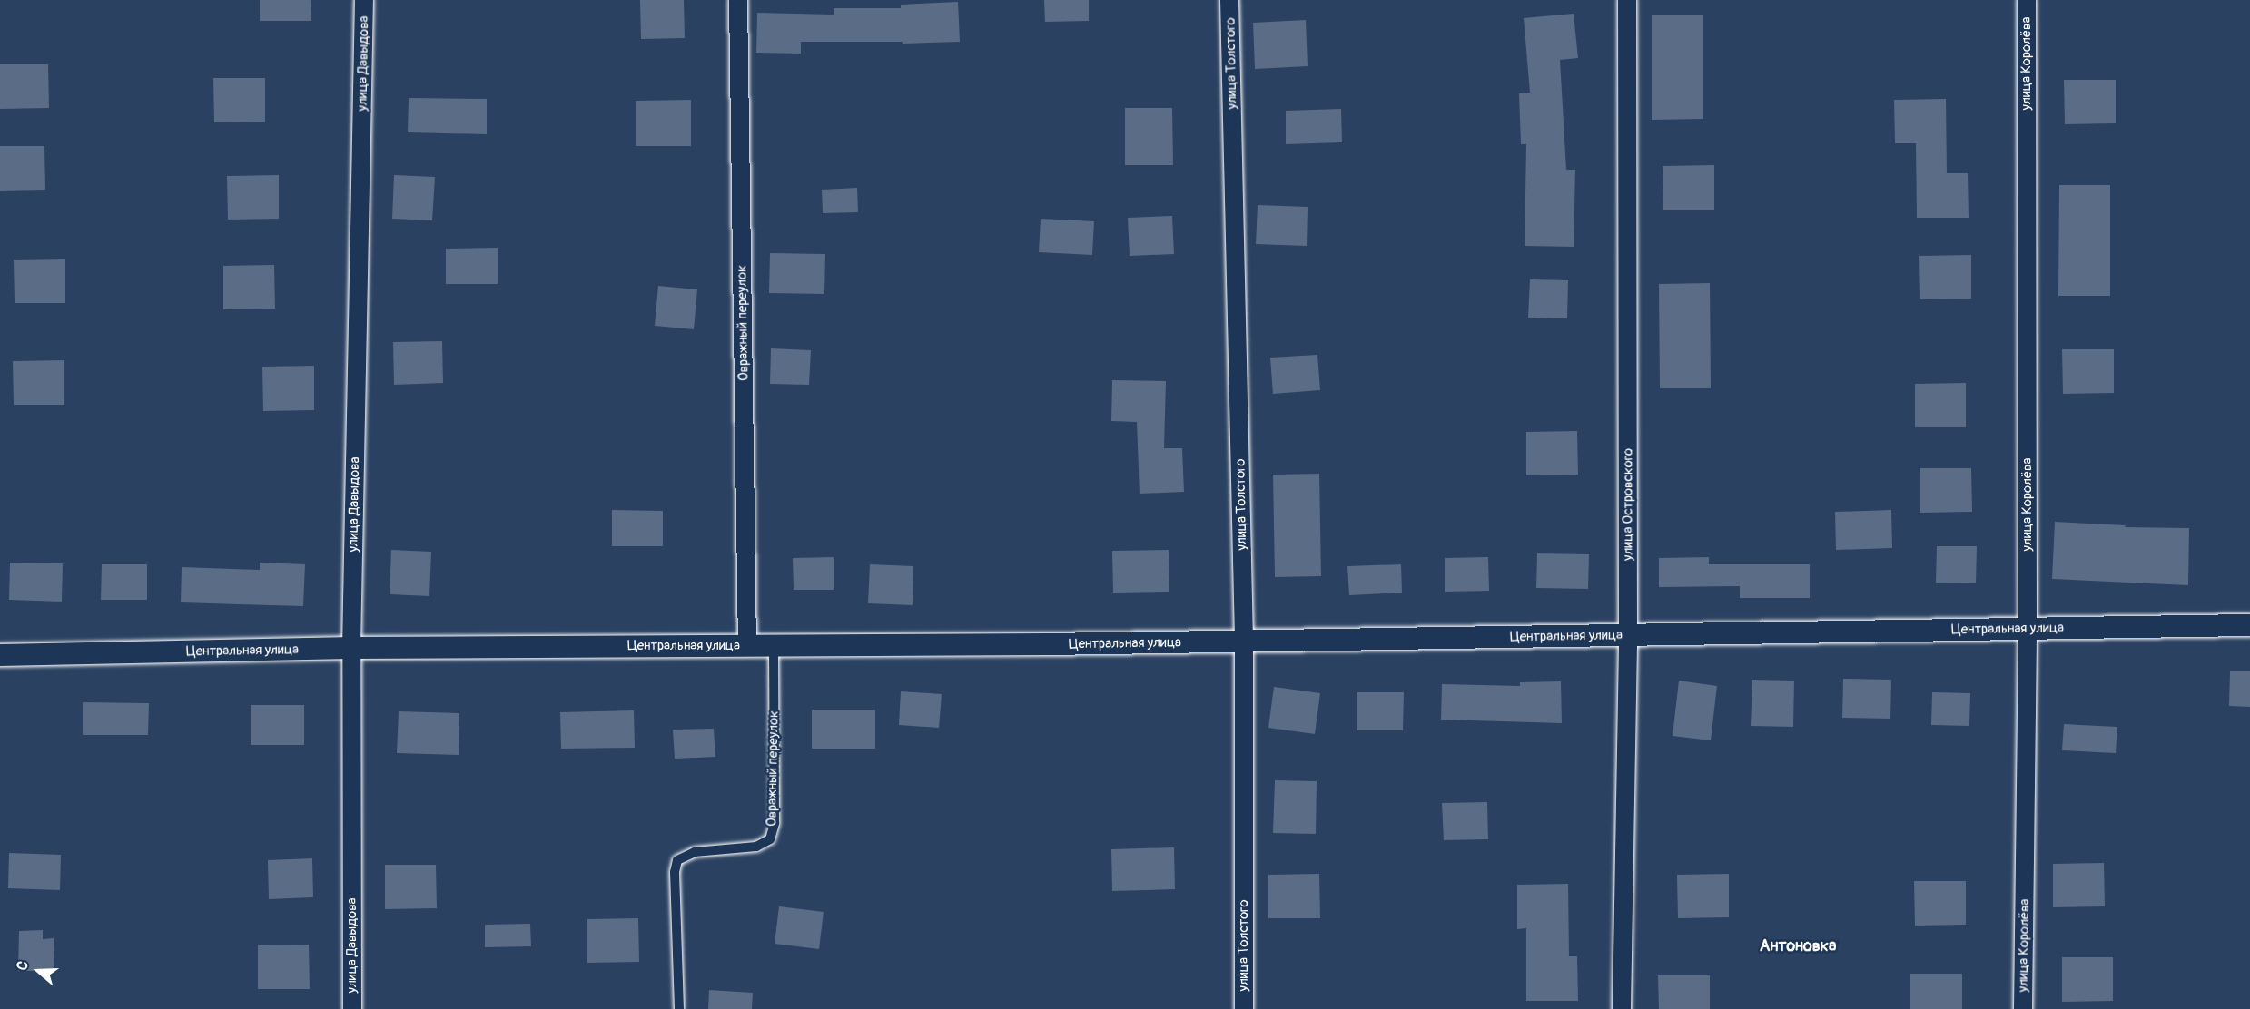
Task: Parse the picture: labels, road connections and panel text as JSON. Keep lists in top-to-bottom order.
{
  "streets": {
    "street": [
      "улица Давыдова",
      "улица Толстого",
      "улица Королёва",
      "Овражный переулок",
      "улица Островского",
      "Центральная улица"
    ]
  },
  "crossings": [
    ["улица Давыдова", "Центральная улица"],
    ["улица Толстого", "Центральная улица"],
    ["улица Королёва", "Центральная улица"],
    ["Овражный переулок", "Центральная улица"],
    ["улица Островского", "Центральная улица"]
  ],
  "districts": ["Антоновка"],
  "north": "left"
}
